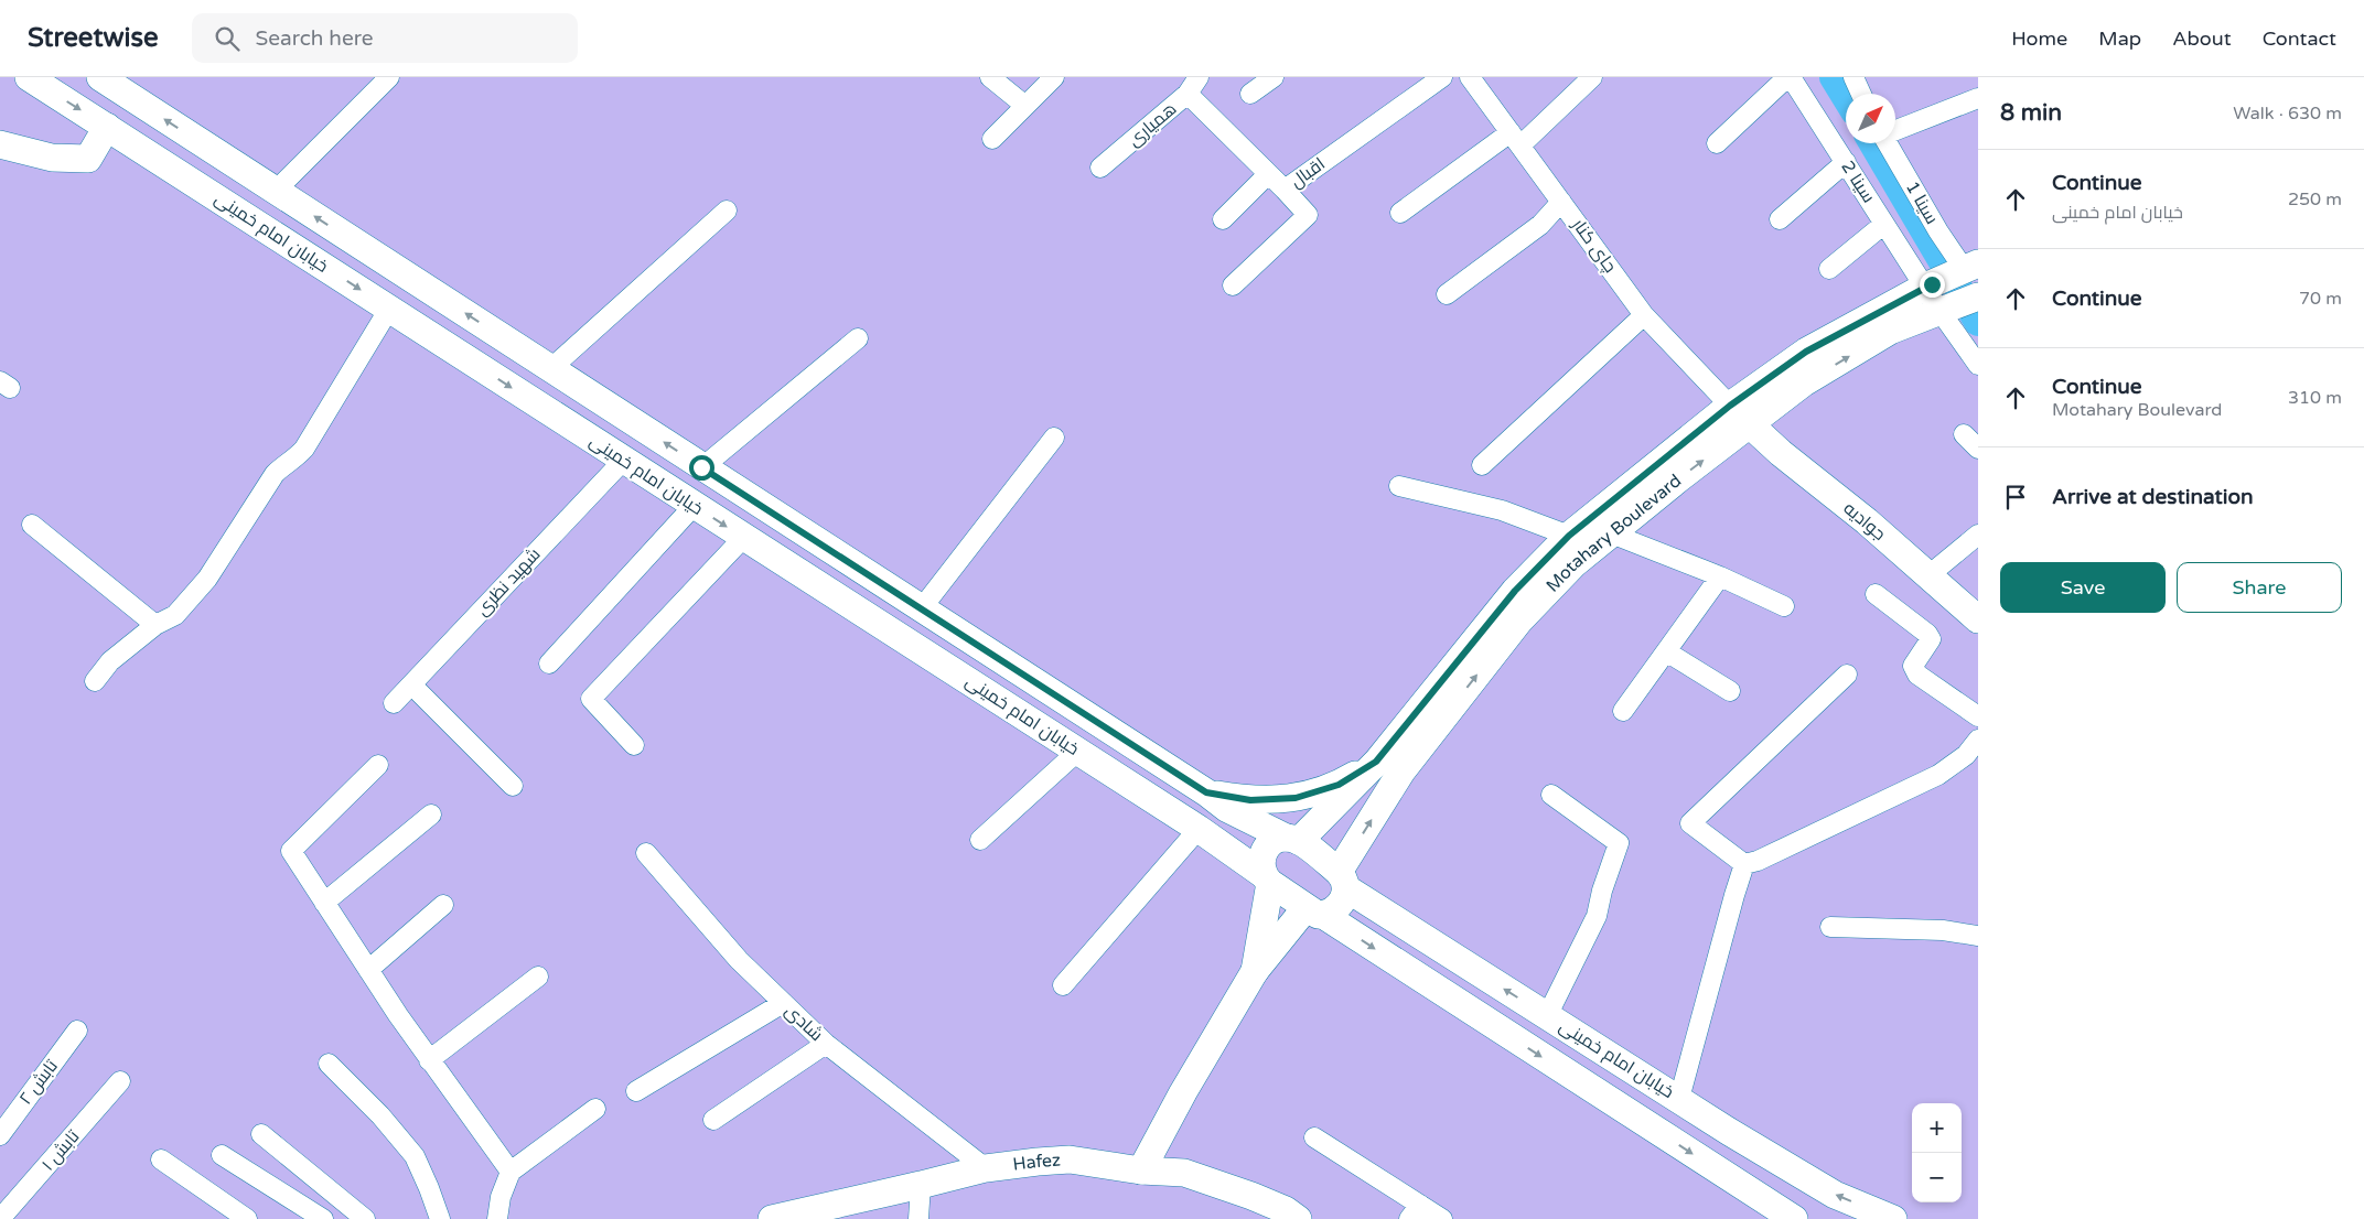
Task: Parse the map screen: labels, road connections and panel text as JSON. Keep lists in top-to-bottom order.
{
  "streets": {
    "main road": [
      "خیابان امام خمینی",
      "جوادیه",
      "Motahary Boulevard",
      "Hafez"
    ],
    "street": [
      "همیاری",
      "اقبال",
      "سینا 2",
      "سینا 1",
      "چای کنار",
      "شهید نظری",
      "شادی",
      "تابش ۲",
      "تابش ۱"
    ]
  },
  "crossings": [
    ["همیاری", "اقبال"],
    ["سینا 2", "Motahary Boulevard"],
    ["سینا 1", "Motahary Boulevard"],
    ["خیابان امام خمینی", "Motahary Boulevard"],
    ["خیابان امام خمینی", "شهید نظری"],
    ["چای کنار", "جوادیه"],
    ["چای کنار", "Motahary Boulevard"],
    ["جوادیه", "Motahary Boulevard"],
    ["شادی", "Hafez"]
  ],
  "north": "top right",
  "page": {
    "header": "Streetwise",
    "search": "Search here",
    "nav": [
      "Home",
      "Map",
      "About",
      "Contact"
    ],
    "heading": ["8 min", "Walk · 630 m"],
    "list": [
      ["Continue", "خیابان امام خمینی", "250 m"],
      ["Continue", "70 m"],
      ["Continue", "Motahary Boulevard", "310 m"],
      "Arrive at destination"
    ],
    "buttons": ["Save", "Share"],
    "map_buttons": ["+", "−"]
  }
}
